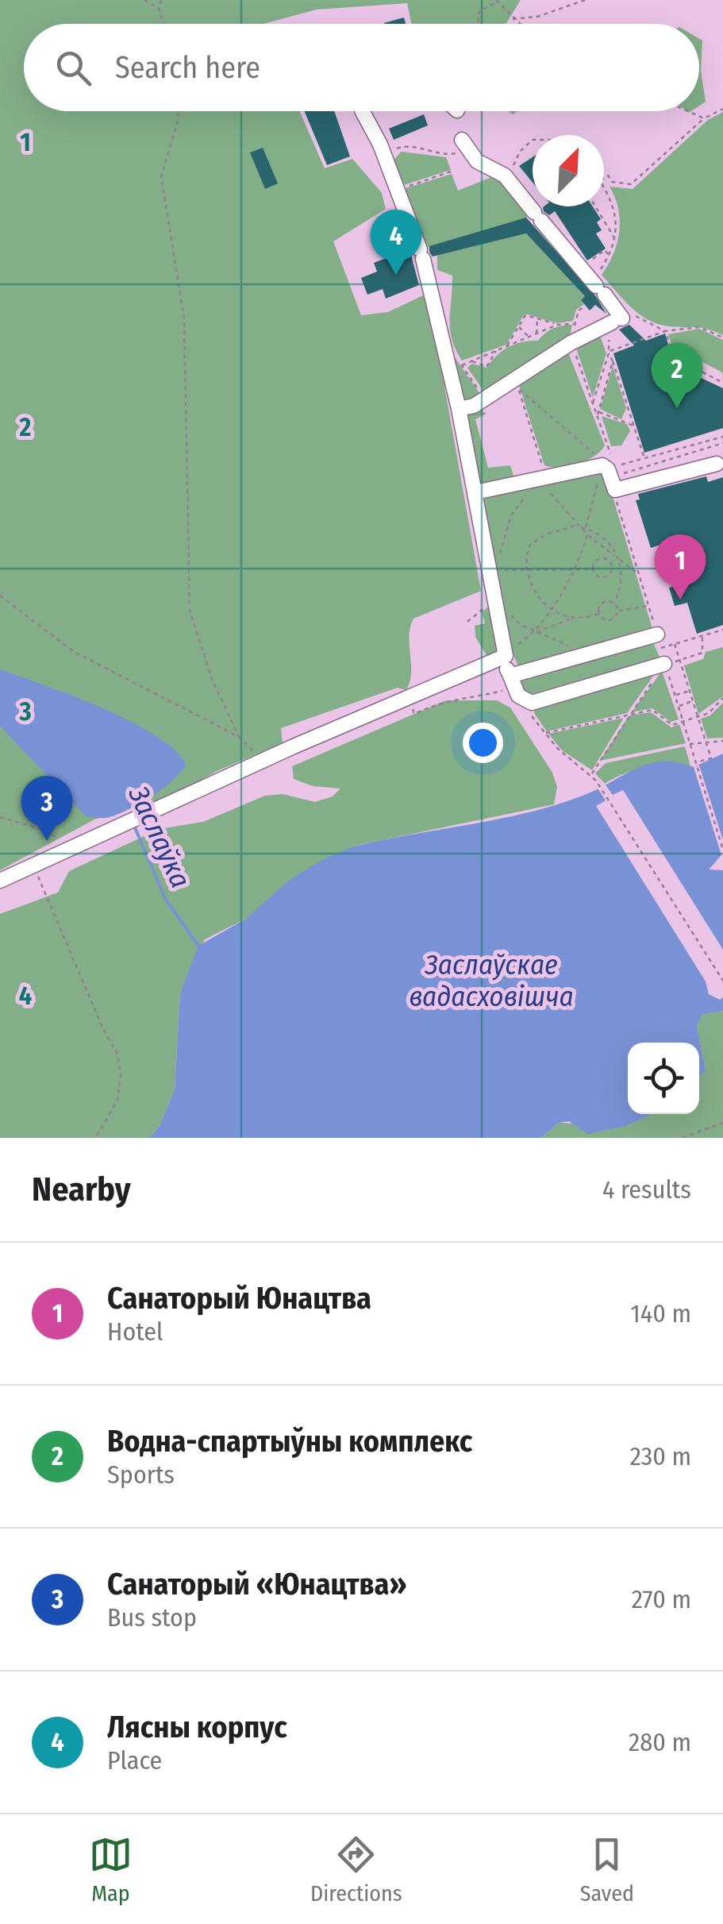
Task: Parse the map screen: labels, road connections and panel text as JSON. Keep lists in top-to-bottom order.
{
  "water": ["Заслаўка", "Заслаўскае вадасховішча"],
  "north": "top right",
  "page": {
    "search": "Search here",
    "pins": [
      "4",
      "2",
      "1",
      "3"
    ],
    "heading": ["Nearby", "4 results"],
    "list": [
      {
        "mark": "1",
        "name": "Санаторый Юнацтва",
        "note": "Hotel",
        "value": "140 m"
      },
      {
        "mark": "2",
        "name": "Водна-спартыўны комплекс",
        "note": "Sports",
        "value": "230 m"
      },
      {
        "mark": "3",
        "name": "Санаторый «Юнацтва»",
        "note": "Bus stop",
        "value": "270 m"
      },
      {
        "mark": "4",
        "name": "Лясны корпус",
        "note": "Place",
        "value": "280 m"
      }
    ],
    "nav": ["Map", "Directions", "Saved"]
  },
  "grid": {
    "rows": [
      "1",
      "2",
      "3",
      "4"
    ]
  }
}
